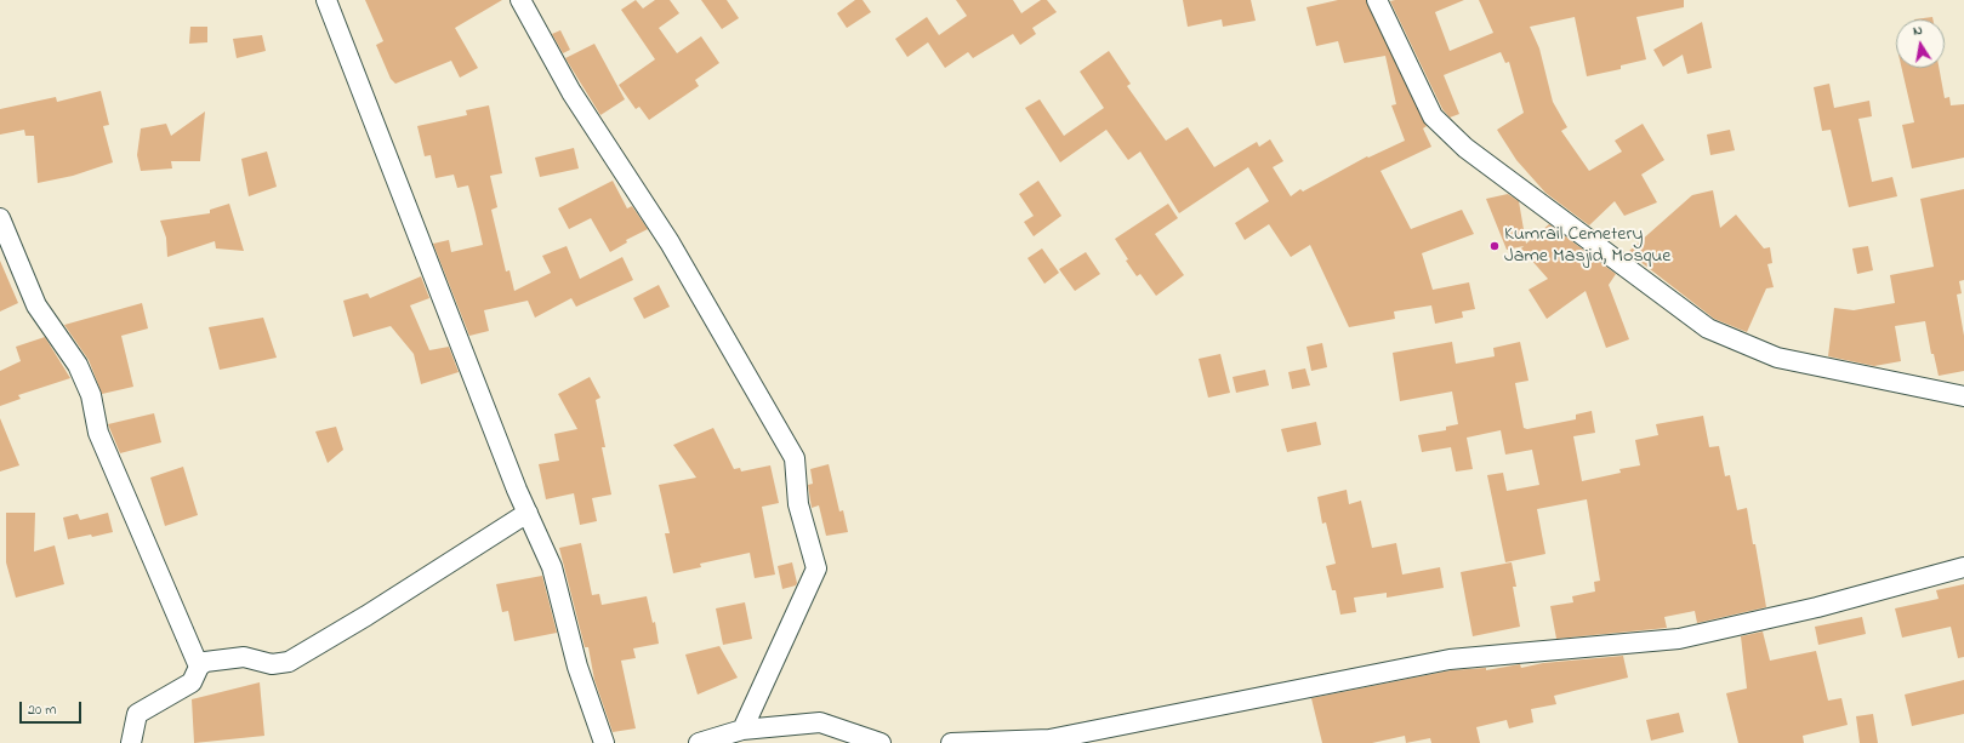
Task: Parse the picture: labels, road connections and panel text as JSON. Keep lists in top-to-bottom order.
{
  "places": ["Kumrail Cemetery Jame Masjid, Mosque"],
  "scale_bar": "20 m",
  "north": "top"
}
